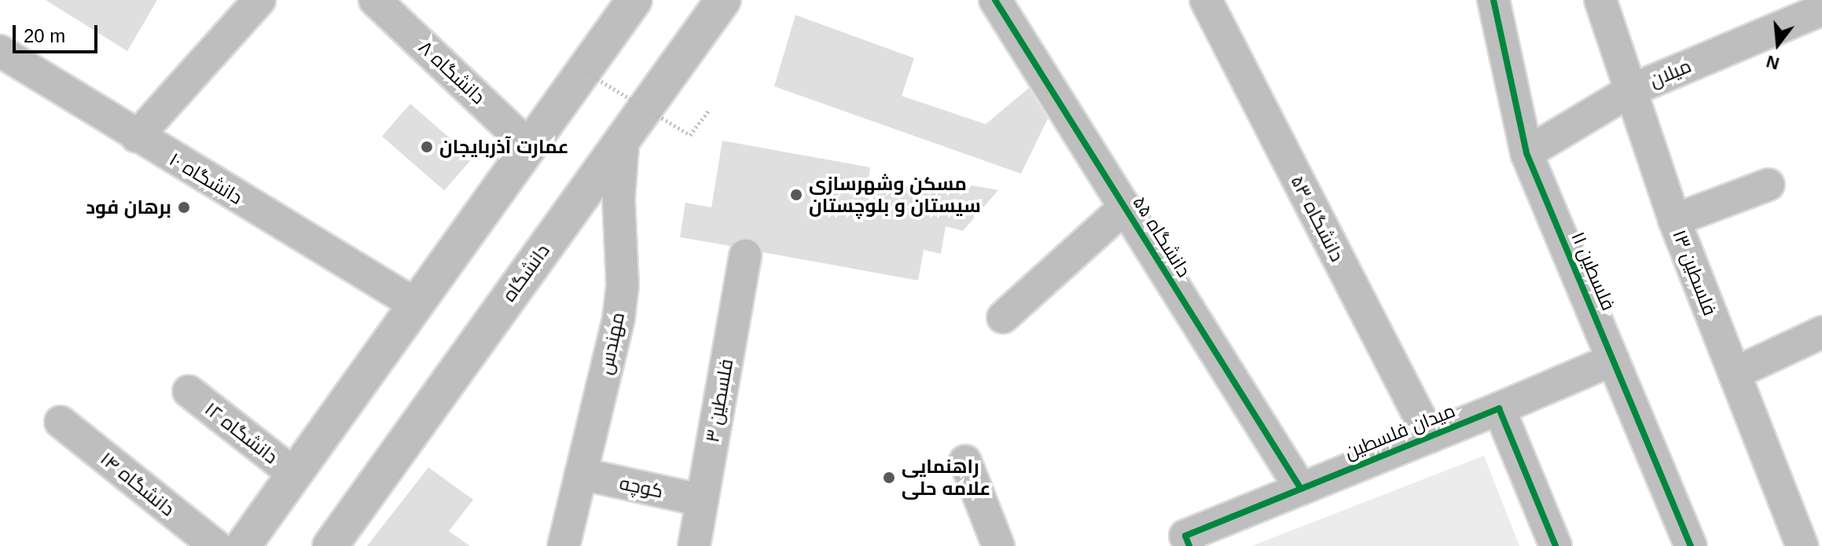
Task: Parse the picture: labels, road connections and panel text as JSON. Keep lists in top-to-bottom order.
{
  "streets": {
    "main road": ["دانشگاه"],
    "street": [
      "دانشگاه ۸",
      "میلان",
      "دانشگاه ۱۰",
      "دانشگاه ۵۳",
      "دانشگاه ۵۵",
      "فلسطین ۱۱",
      "فلسطین ۱۳",
      "مهندس",
      "فلسطین ۳",
      "میدان فلسطین",
      "دانشگاه ۱۲",
      "دانشگاه ۱۴",
      "کوچه"
    ]
  },
  "crossings": [
    ["میلان", "فلسطین ۱۱"],
    ["میلان", "فلسطین ۱۳"],
    ["دانشگاه ۵۳", "میدان فلسطین"],
    ["دانشگاه ۵۵", "میدان فلسطین"],
    ["فلسطین ۱۱", "میدان فلسطین"],
    ["دانشگاه", "مهندس"],
    ["مهندس", "کوچه"],
    ["فلسطین ۳", "کوچه"]
  ],
  "places": [
    "عمارت آذربایجان",
    "مسکن وشهرسازی سیستان و بلوچستان",
    "برهان فود",
    "راهنمایی علامه حلی"
  ],
  "scale_bar": "20 m",
  "north": "bottom"
}
